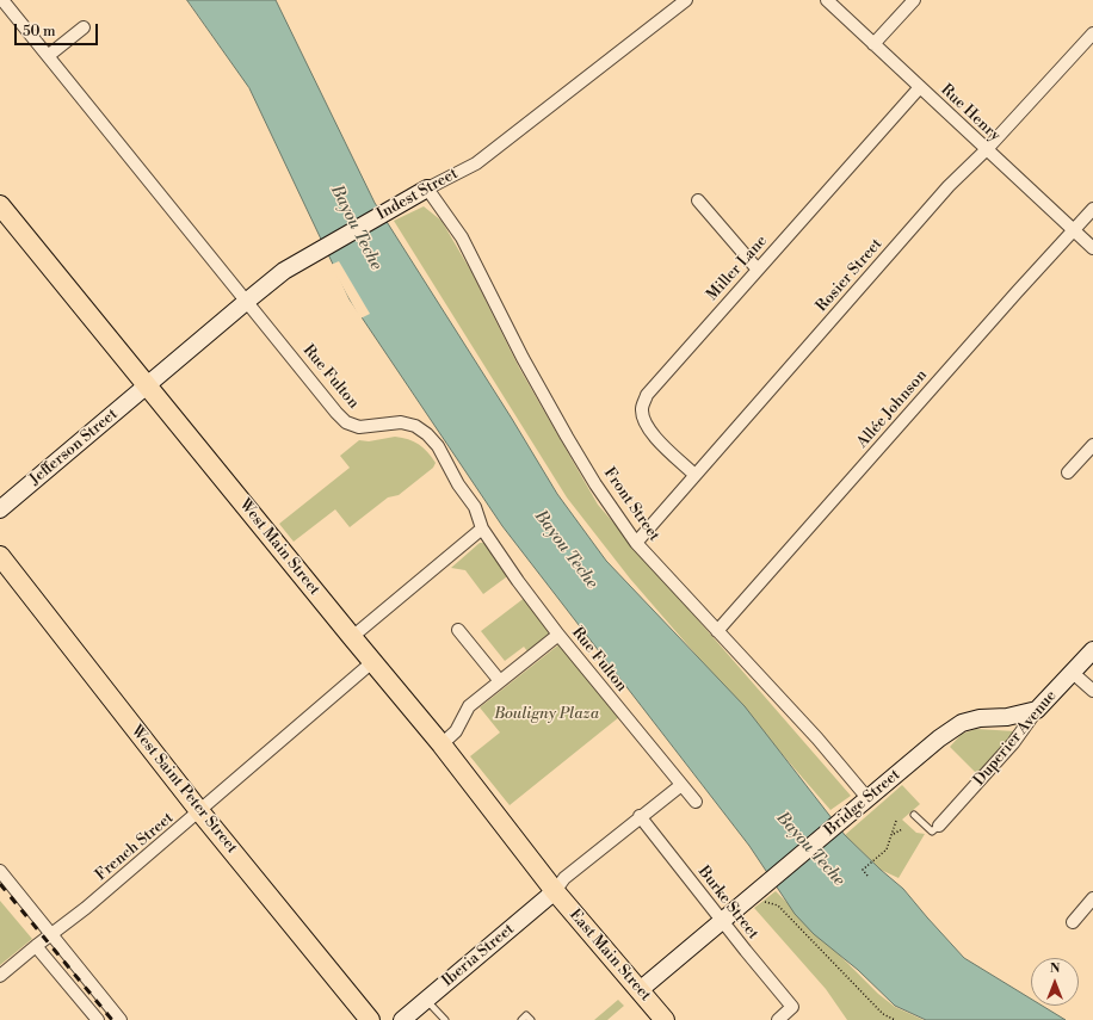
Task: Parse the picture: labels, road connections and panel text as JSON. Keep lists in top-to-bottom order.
{
  "streets": {
    "main road": ["West Main Street", "West Saint Peter Street", "East Main Street"],
    "street": [
      "Rue Henry",
      "Indest Street",
      "Miller Lane",
      "Rosier Street",
      "Rue Fulton",
      "Allée Johnson",
      "Jefferson Street",
      "Front Street",
      "Duperier Avenue",
      "Bridge Street",
      "French Street",
      "Burke Street",
      "Iberia Street"
    ]
  },
  "crossings": [
    ["Rue Henry", "Miller Lane"],
    ["Rue Henry", "Rosier Street"],
    ["Rue Henry", "Allée Johnson"],
    ["Indest Street", "Rue Fulton"],
    ["Indest Street", "Jefferson Street"],
    ["Indest Street", "Front Street"],
    ["Indest Street", "West Main Street"],
    ["Miller Lane", "Rosier Street"],
    ["Rosier Street", "Front Street"],
    ["Allée Johnson", "Front Street"],
    ["Jefferson Street", "West Main Street"],
    ["Front Street", "Bridge Street"],
    ["West Main Street", "French Street"],
    ["West Main Street", "Iberia Street"],
    ["West Main Street", "East Main Street"],
    ["Duperier Avenue", "Bridge Street"],
    ["West Saint Peter Street", "French Street"],
    ["Bridge Street", "Burke Street"],
    ["Bridge Street", "East Main Street"],
    ["Iberia Street", "East Main Street"]
  ],
  "water": ["Bayou Teche"],
  "parks": ["Bouligny Plaza"],
  "scale_bar": "50 m",
  "north": "top"
}
